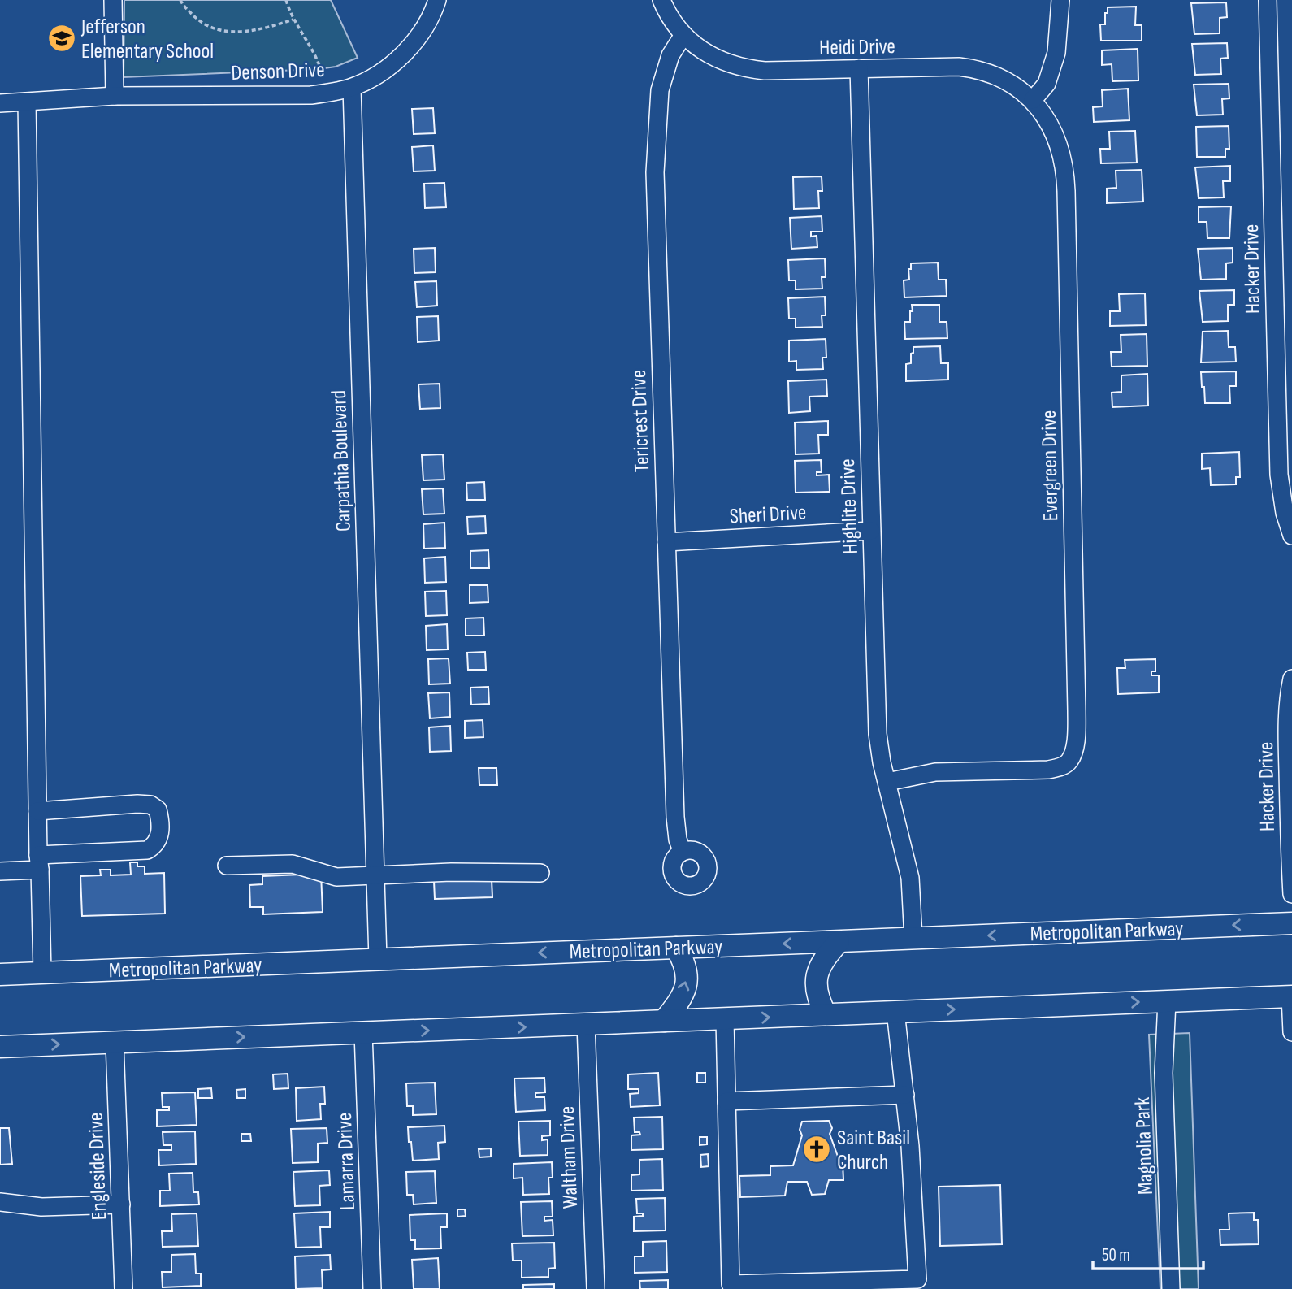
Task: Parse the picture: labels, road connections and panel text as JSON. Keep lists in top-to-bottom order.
{
  "streets": {
    "main road": ["Metropolitan Parkway"],
    "street": [
      "Heidi Drive",
      "Denson Drive",
      "Hacker Drive",
      "Tericrest Drive",
      "Carpathia Boulevard",
      "Evergreen Drive",
      "Highlite Drive",
      "Sheri Drive",
      "Magnolia Park",
      "Waltham Drive",
      "Lamarra Drive",
      "Engleside Drive"
    ]
  },
  "crossings": [
    ["Heidi Drive", "Tericrest Drive"],
    ["Heidi Drive", "Evergreen Drive"],
    ["Heidi Drive", "Highlite Drive"],
    ["Denson Drive", "Carpathia Boulevard"],
    ["Tericrest Drive", "Sheri Drive"],
    ["Carpathia Boulevard", "Metropolitan Parkway"],
    ["Evergreen Drive", "Highlite Drive"],
    ["Highlite Drive", "Sheri Drive"],
    ["Highlite Drive", "Metropolitan Parkway"]
  ],
  "places": {
    "school or university": ["Jefferson Elementary School"],
    "church": ["Saint Basil Church"]
  },
  "scale_bar": "50 m"
}
